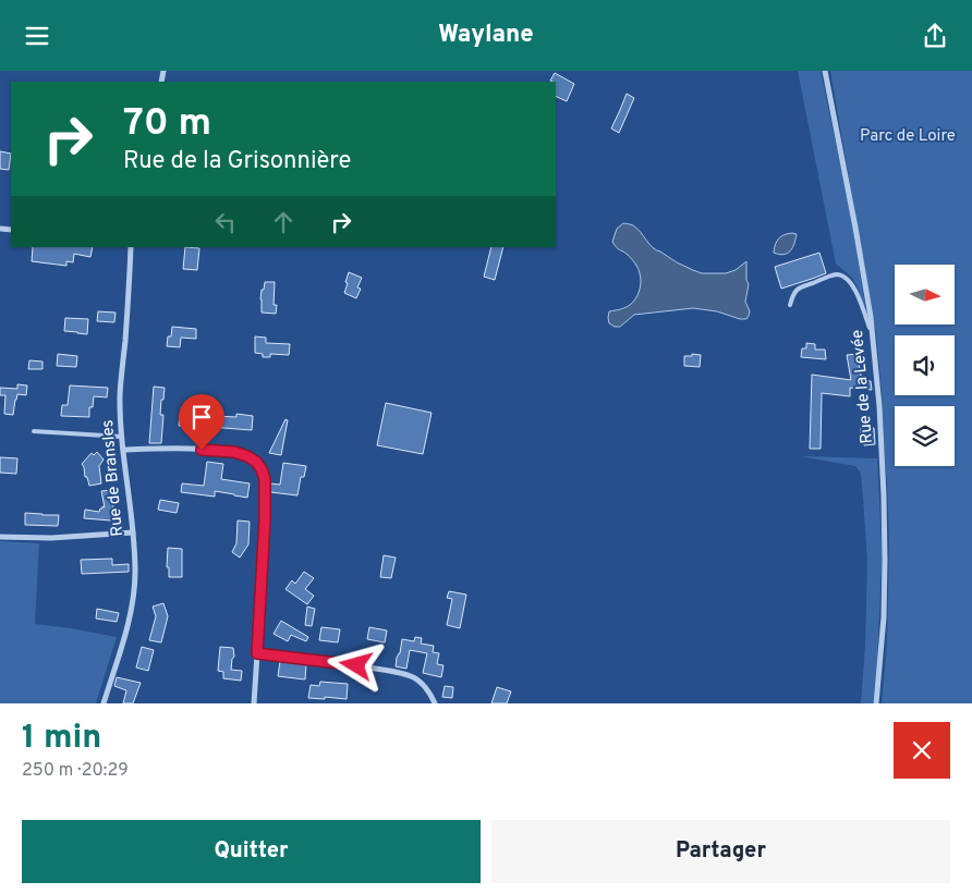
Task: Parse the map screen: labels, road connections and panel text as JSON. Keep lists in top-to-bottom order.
{
  "streets": {
    "street": ["Rue de la Levée", "Rue de Bransles"]
  },
  "parks": ["Parc de Loire"],
  "north": "right",
  "page": {
    "header": "Waylane",
    "turn": ["70 m", "Rue de la Grisonnière"],
    "heading": ["1 min", "250 m · 20:29"],
    "buttons": ["Quitter", "Partager"]
  }
}
